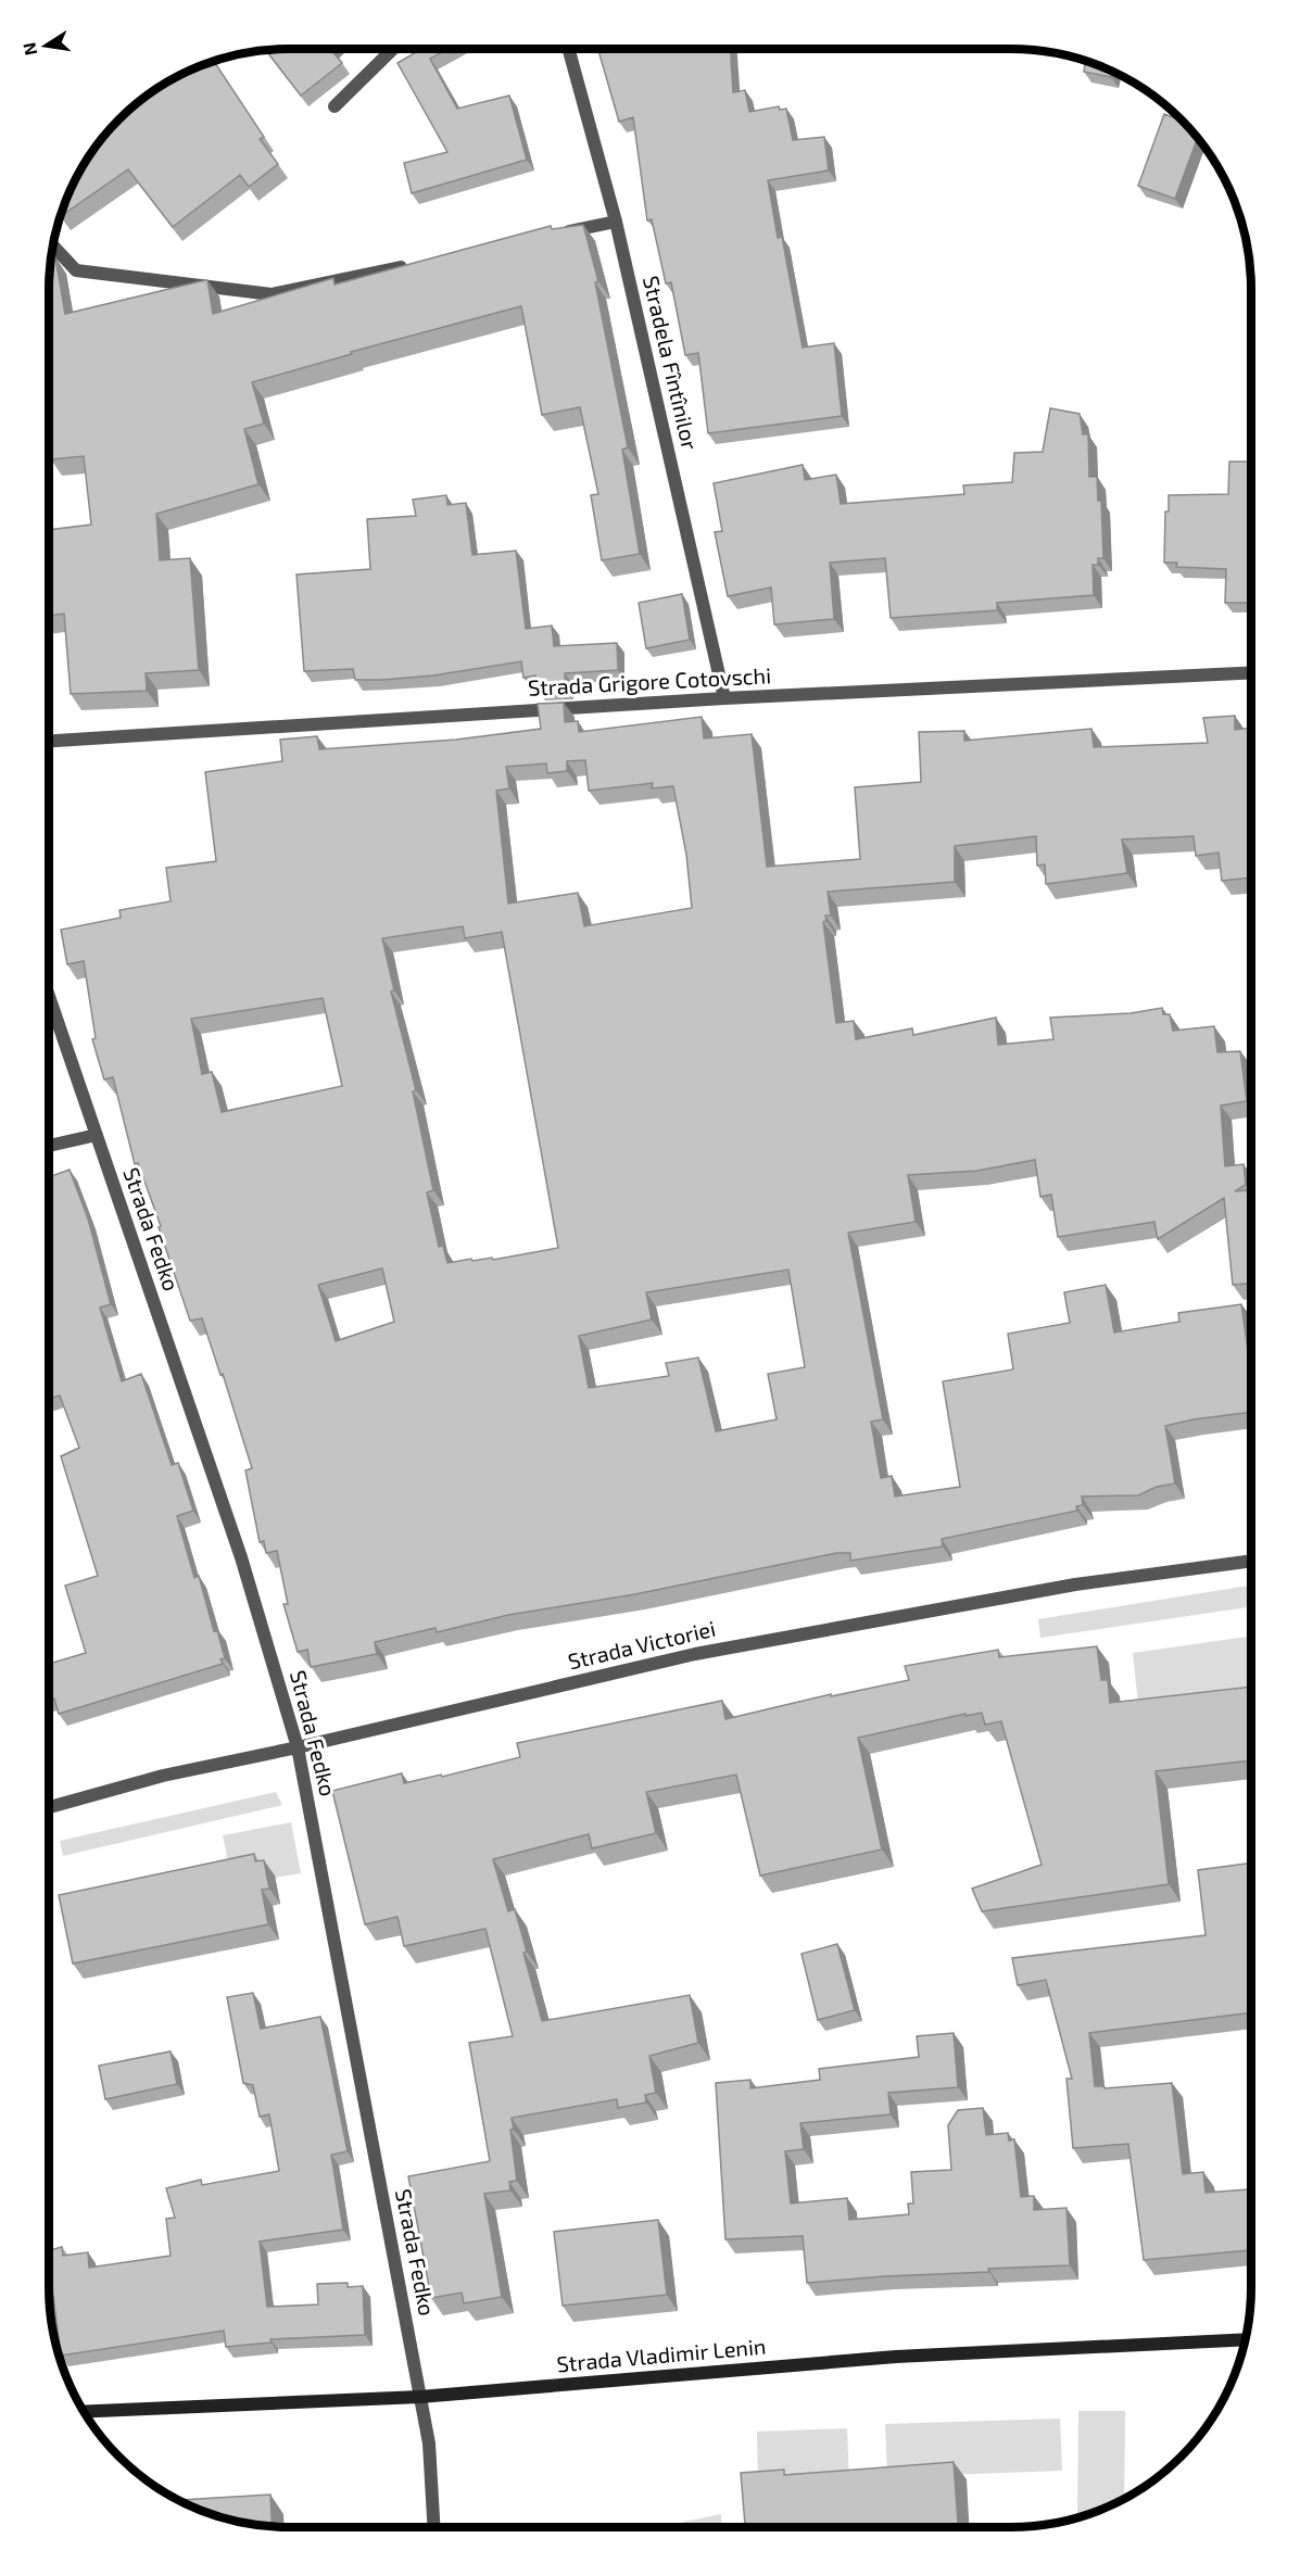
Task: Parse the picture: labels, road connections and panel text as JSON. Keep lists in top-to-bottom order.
{
  "streets": {
    "main road": ["Strada Vladimir Lenin"],
    "street": [
      "Stradela Fîntînilor",
      "Strada Grigore Cotovschi",
      "Strada Fedko",
      "Strada Victoriei"
    ]
  },
  "crossings": [
    ["Stradela Fîntînilor", "Strada Grigore Cotovschi"],
    ["Strada Fedko", "Strada Victoriei"],
    ["Strada Fedko", "Strada Vladimir Lenin"]
  ],
  "north": "left"
}
